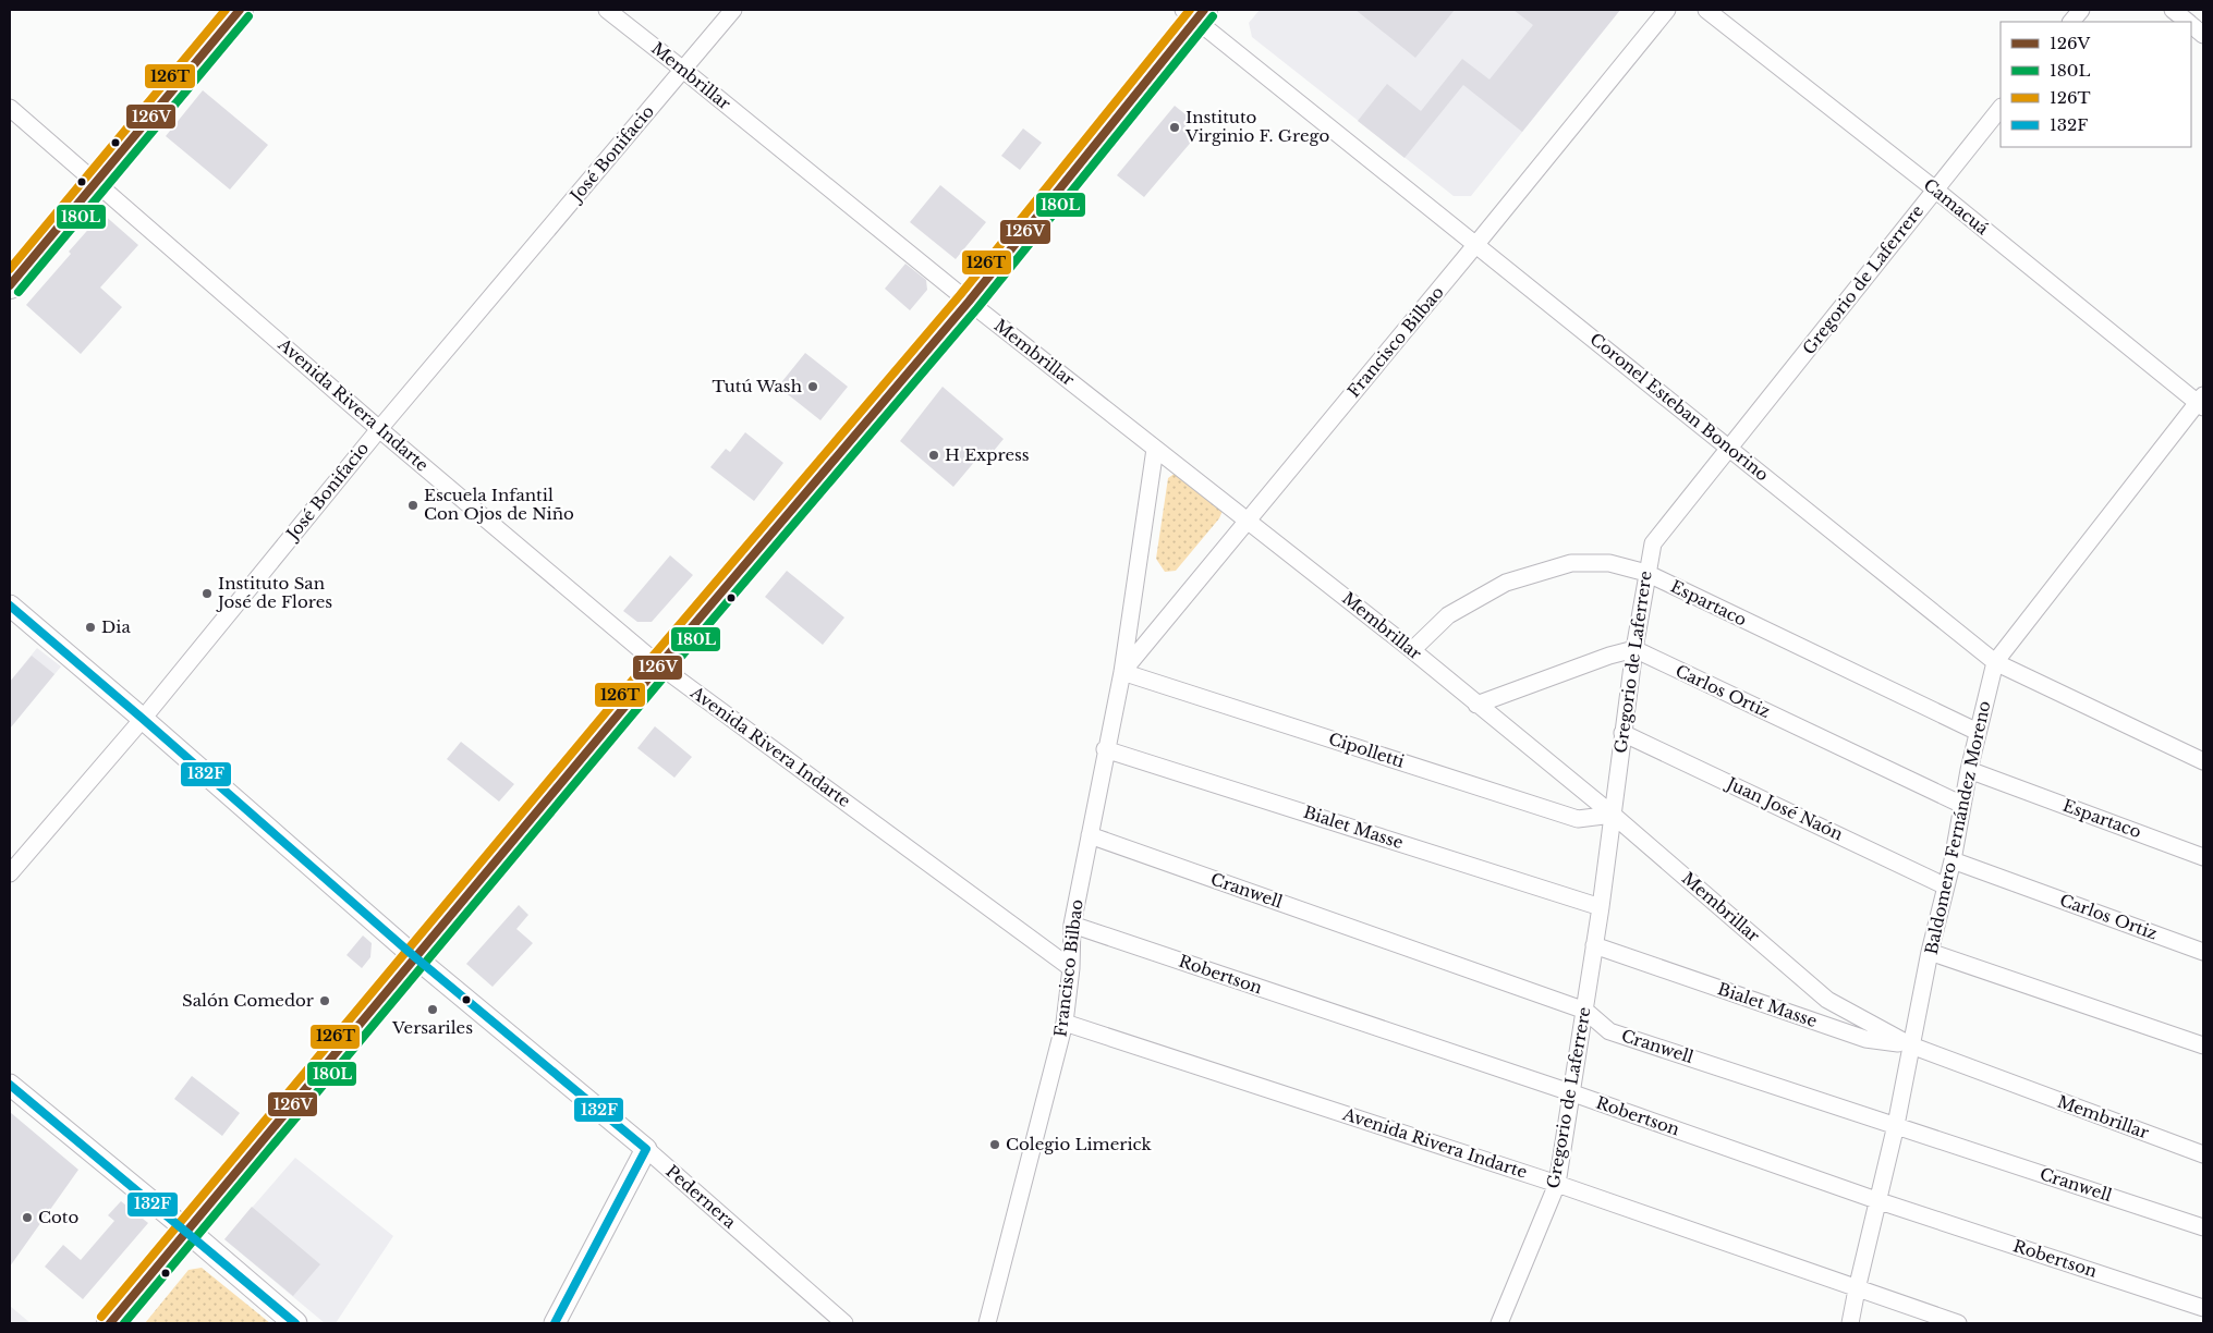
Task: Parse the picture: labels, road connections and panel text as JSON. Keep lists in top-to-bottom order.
{
  "streets": {
    "street": [
      "Membrillar",
      "José Bonifacio",
      "Camacuá",
      "Gregorio de Laferrere",
      "Francisco Bilbao",
      "Avenida Rivera Indarte",
      "Coronel Esteban Bonorino",
      "Espartaco",
      "Carlos Ortiz",
      "Cipolletti",
      "Juan José Naón",
      "Bialet Masse",
      "Baldomero Fernández Moreno",
      "Cranwell",
      "Robertson",
      "Pedernera"
    ]
  },
  "crossings": [
    ["Membrillar", "José Bonifacio"],
    ["Membrillar", "Gregorio de Laferrere"],
    ["Membrillar", "Francisco Bilbao"],
    ["Membrillar", "Espartaco"],
    ["Membrillar", "Cipolletti"],
    ["Membrillar", "Bialet Masse"],
    ["Membrillar", "Baldomero Fernández Moreno"],
    ["José Bonifacio", "Avenida Rivera Indarte"],
    ["José Bonifacio", "Pedernera"],
    ["Camacuá", "Gregorio de Laferrere"],
    ["Camacuá", "Baldomero Fernández Moreno"],
    ["Gregorio de Laferrere", "Avenida Rivera Indarte"],
    ["Gregorio de Laferrere", "Coronel Esteban Bonorino"],
    ["Gregorio de Laferrere", "Espartaco"],
    ["Gregorio de Laferrere", "Carlos Ortiz"],
    ["Gregorio de Laferrere", "Cipolletti"],
    ["Gregorio de Laferrere", "Juan José Naón"],
    ["Gregorio de Laferrere", "Bialet Masse"],
    ["Gregorio de Laferrere", "Cranwell"],
    ["Gregorio de Laferrere", "Robertson"],
    ["Francisco Bilbao", "Avenida Rivera Indarte"],
    ["Francisco Bilbao", "Coronel Esteban Bonorino"],
    ["Francisco Bilbao", "Cipolletti"],
    ["Francisco Bilbao", "Bialet Masse"],
    ["Francisco Bilbao", "Cranwell"],
    ["Francisco Bilbao", "Robertson"],
    ["Avenida Rivera Indarte", "Baldomero Fernández Moreno"],
    ["Coronel Esteban Bonorino", "Baldomero Fernández Moreno"],
    ["Espartaco", "Baldomero Fernández Moreno"],
    ["Carlos Ortiz", "Baldomero Fernández Moreno"],
    ["Juan José Naón", "Baldomero Fernández Moreno"],
    ["Bialet Masse", "Baldomero Fernández Moreno"],
    ["Baldomero Fernández Moreno", "Cranwell"],
    ["Baldomero Fernández Moreno", "Robertson"]
  ],
  "places": [
    "Instituto Virginio F. Grego",
    "Tutú Wash",
    "H Express",
    "Escuela Infantil Con Ojos de Niño",
    "Instituto San José de Flores",
    "Dia",
    "Salón Comedor",
    "Versariles",
    "Colegio Limerick",
    "Coto"
  ],
  "lines": [
    "transit line 126V",
    "transit line 126T",
    "transit line 180L",
    "transit line 132F"
  ],
  "legend": [
    "126V",
    "180L",
    "126T",
    "132F"
  ]
}
